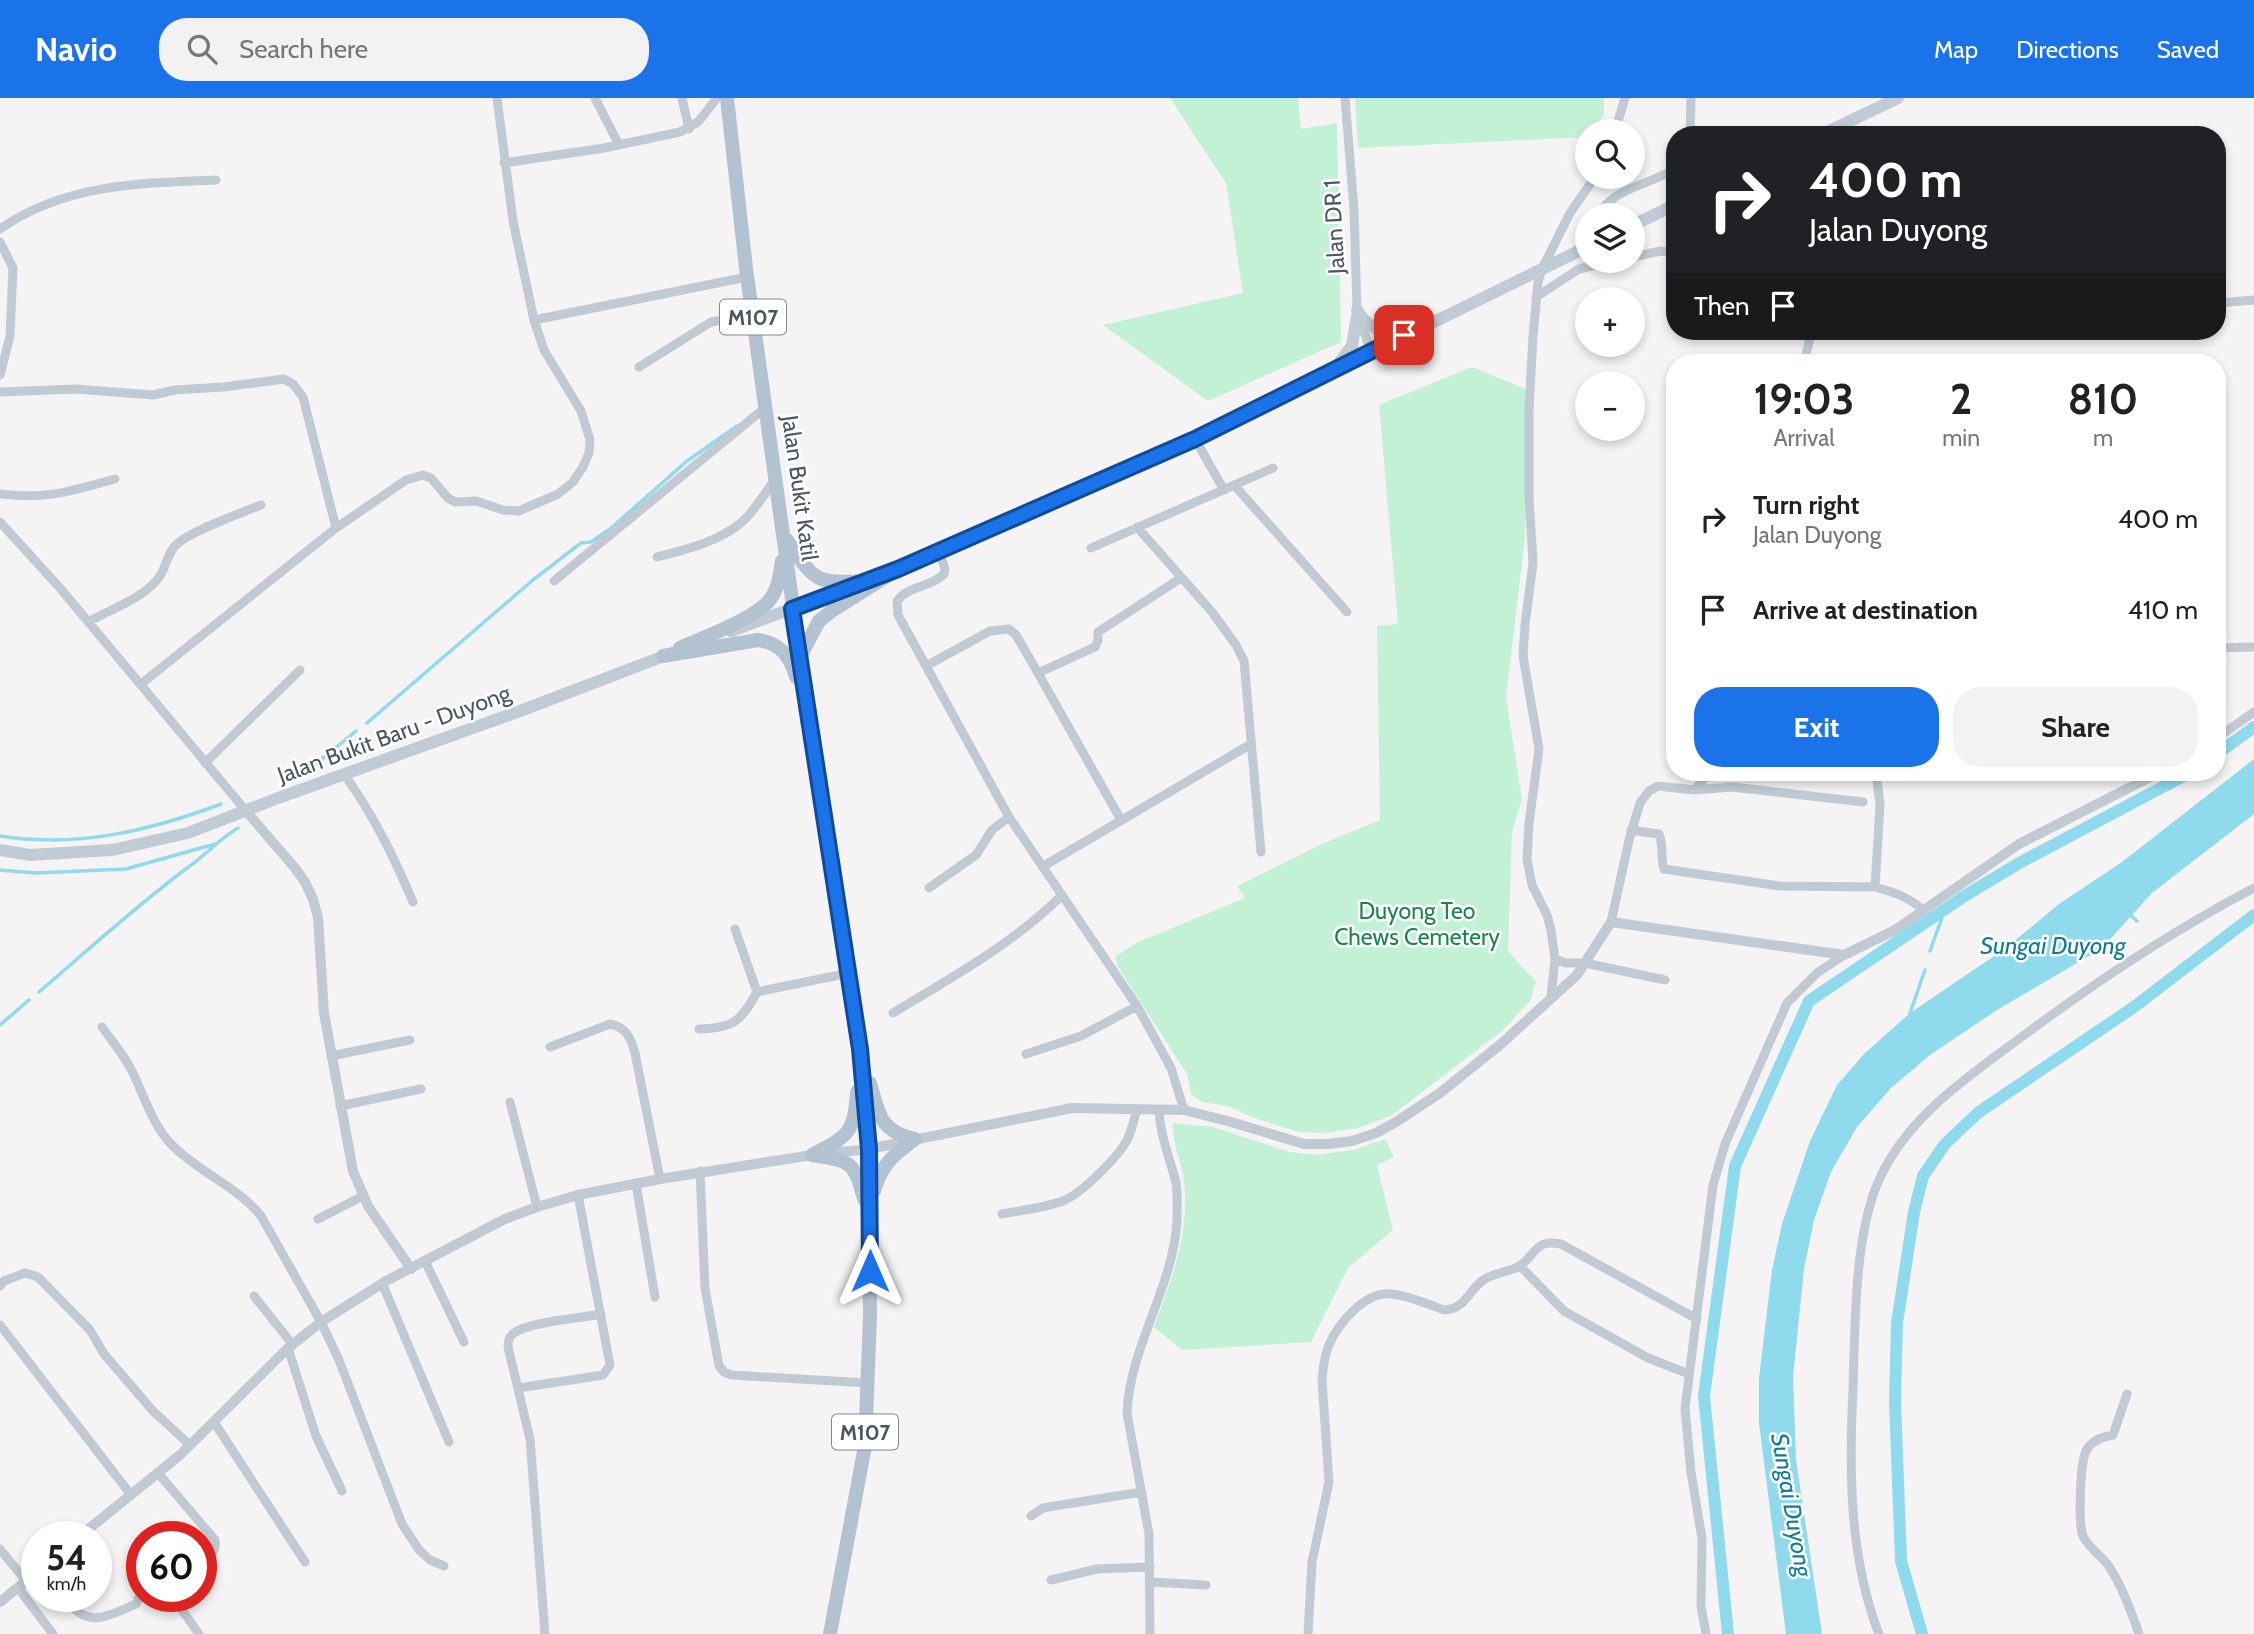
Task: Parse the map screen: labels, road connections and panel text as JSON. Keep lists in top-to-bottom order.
{
  "streets": {
    "main road": ["M107", "Jalan Bukit Katil", "Jalan Bukit Baru - Duyong"],
    "street": ["Jalan DR 1"]
  },
  "crossings": [
    ["Jalan DR 1", "Jalan Bukit Baru - Duyong"],
    ["Jalan Bukit Katil", "Jalan Bukit Baru - Duyong"]
  ],
  "water": ["Sungai Duyong"],
  "parks": ["Duyong Teo Chews Cemetery"],
  "page": {
    "header": "Navio",
    "search": "Search here",
    "nav": ["Map", "Directions", "Saved"],
    "map_buttons": ["+", "−"],
    "turn": ["400 m", "Jalan Duyong"],
    "then": "Then",
    "eta": [
      "19:03",
      "Arrival",
      "2",
      "min",
      "810",
      "m"
    ],
    "list": [
      {
        "name": "Turn right",
        "note": "Jalan Duyong",
        "value": "400 m"
      },
      {
        "name": "Arrive at destination",
        "value": "410 m"
      }
    ],
    "buttons": ["Exit", "Share"],
    "speed": "54 km/h",
    "limit": "60"
  }
}
